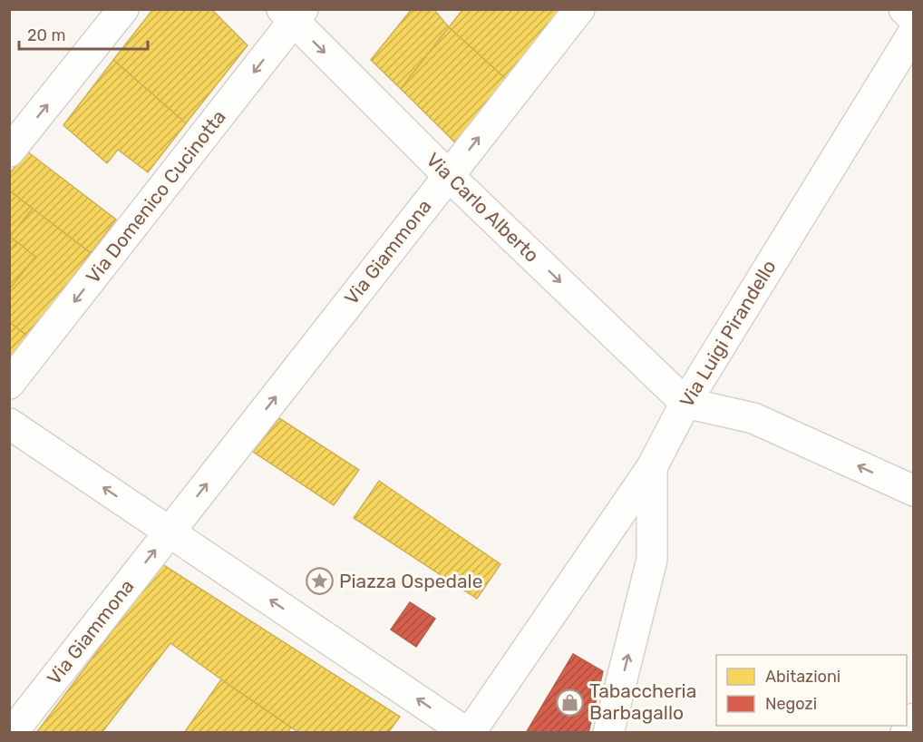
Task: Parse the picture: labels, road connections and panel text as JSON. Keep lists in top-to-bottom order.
{
  "streets": {
    "street": [
      "Via Domenico Cucinotta",
      "Via Carlo Alberto",
      "Via Giammona",
      "Via Luigi Pirandello"
    ]
  },
  "crossings": [
    ["Via Domenico Cucinotta", "Via Carlo Alberto"],
    ["Via Carlo Alberto", "Via Giammona"],
    ["Via Carlo Alberto", "Via Luigi Pirandello"]
  ],
  "one_way": ["Via Carlo Alberto", "Via Giammona"],
  "places": {
    "place": ["Piazza Ospedale"],
    "shop": ["Tabaccheria Barbagallo"]
  },
  "legend": ["Abitazioni", "Negozi"],
  "scale_bar": "20 m"
}
